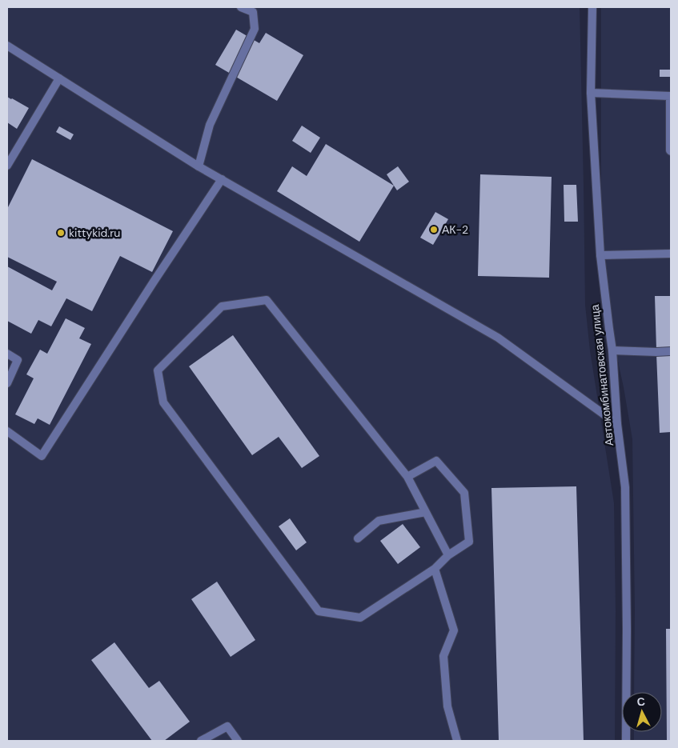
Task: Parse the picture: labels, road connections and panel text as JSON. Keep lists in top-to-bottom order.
{
  "streets": {
    "street": ["Автокомбинатовская улица"]
  },
  "places": ["АК-2", "kittykid.ru"],
  "north": "top"
}
